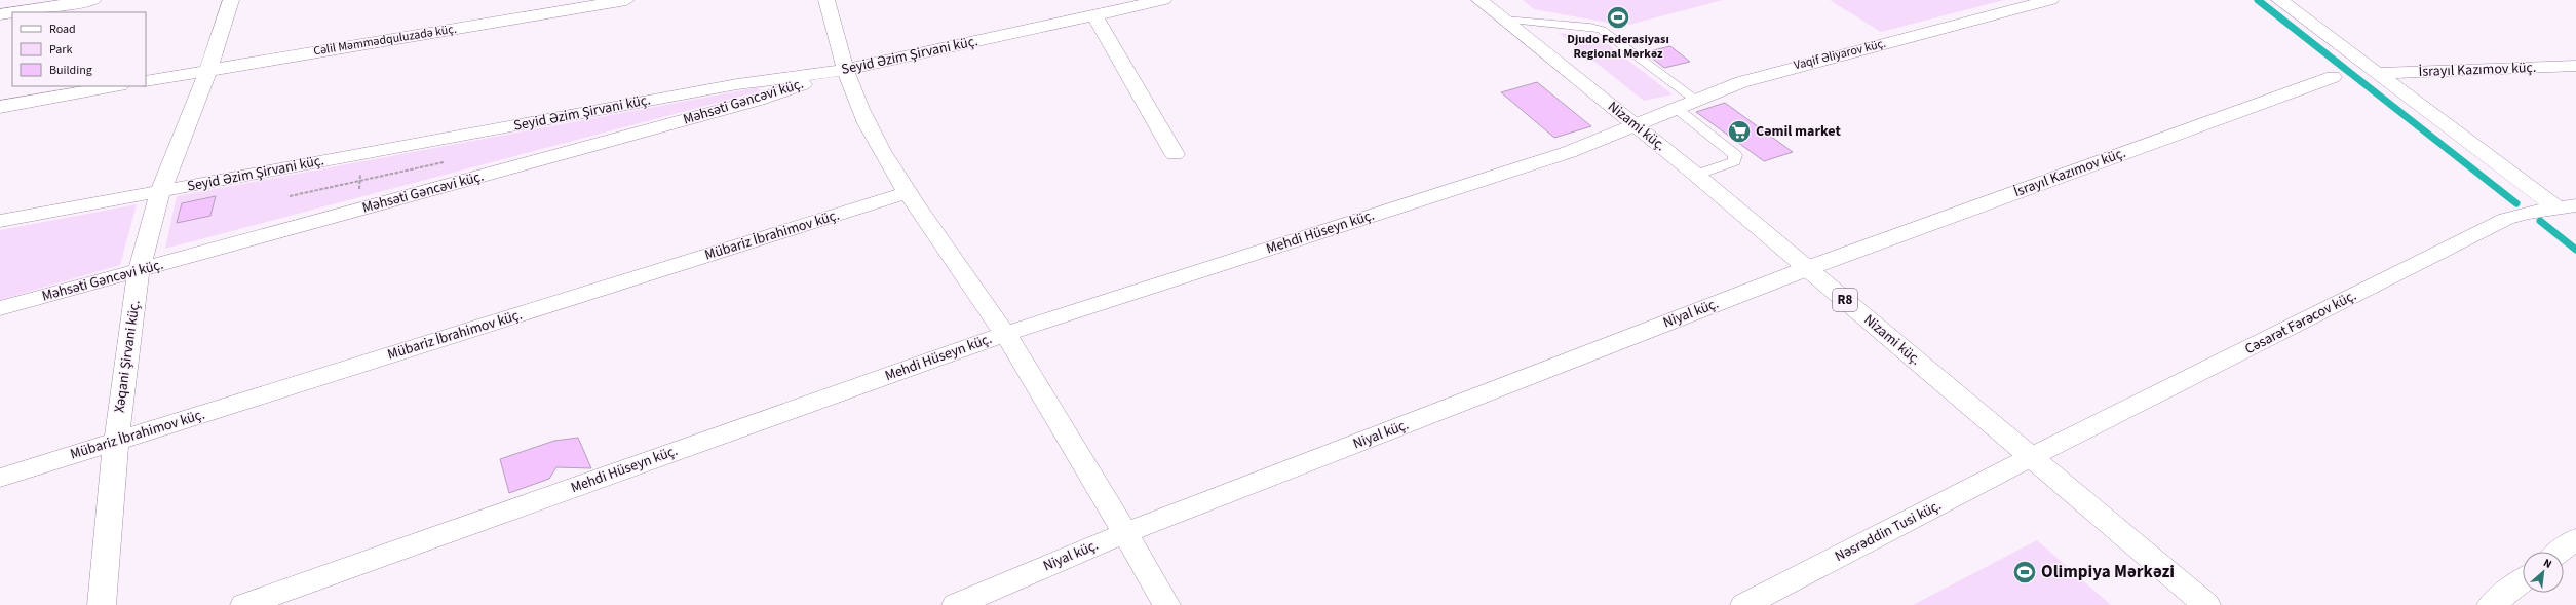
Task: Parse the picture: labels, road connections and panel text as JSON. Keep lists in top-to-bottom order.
{
  "streets": {
    "main road": [
      "Cəlil Məmmədquluzadə küç.",
      "Vaqif Əliyarov küç.",
      "Seyid Əzim Şirvani küç.",
      "İsrayıl Kazımov küç.",
      "Məhsəti Gəncəvi küç.",
      "Nizami küç.",
      "Mehdi Hüseyn küç.",
      "Mübariz İbrahimov küç.",
      "R8",
      "Niyal küç.",
      "Cəsarət Fərəcov küç.",
      "Xəqani Şirvani küç.",
      "Nəsrəddin Tusi küç."
    ]
  },
  "crossings": [
    ["Cəlil Məmmədquluzadə küç.", "Xəqani Şirvani küç."],
    ["Vaqif Əliyarov küç.", "Nizami küç."],
    ["Vaqif Əliyarov küç.", "Mehdi Hüseyn küç."],
    ["Seyid Əzim Şirvani küç.", "Məhsəti Gəncəvi küç."],
    ["Seyid Əzim Şirvani küç.", "Mehdi Hüseyn küç."],
    ["Seyid Əzim Şirvani küç.", "Xəqani Şirvani küç."],
    ["İsrayıl Kazımov küç.", "Nizami küç."],
    ["İsrayıl Kazımov küç.", "Niyal küç."],
    ["Məhsəti Gəncəvi küç.", "Mehdi Hüseyn küç."],
    ["Məhsəti Gəncəvi küç.", "Xəqani Şirvani küç."],
    ["Nizami küç.", "Mehdi Hüseyn küç."],
    ["Nizami küç.", "Niyal küç."],
    ["Nizami küç.", "Cəsarət Fərəcov küç."],
    ["Nizami küç.", "Nəsrəddin Tusi küç."],
    ["Mehdi Hüseyn küç.", "Mübariz İbrahimov küç."],
    ["Mehdi Hüseyn küç.", "Niyal küç."],
    ["Mübariz İbrahimov küç.", "Xəqani Şirvani küç."],
    ["Cəsarət Fərəcov küç.", "Nəsrəddin Tusi küç."]
  ],
  "places": {
    "sports": ["Djudo Federasiyası Regional Mərkəz", "Olimpiya Mərkəzi"],
    "supermarket": ["Cəmil market"]
  },
  "legend": ["Road", "Park", "Building"],
  "north": "top right"
}
